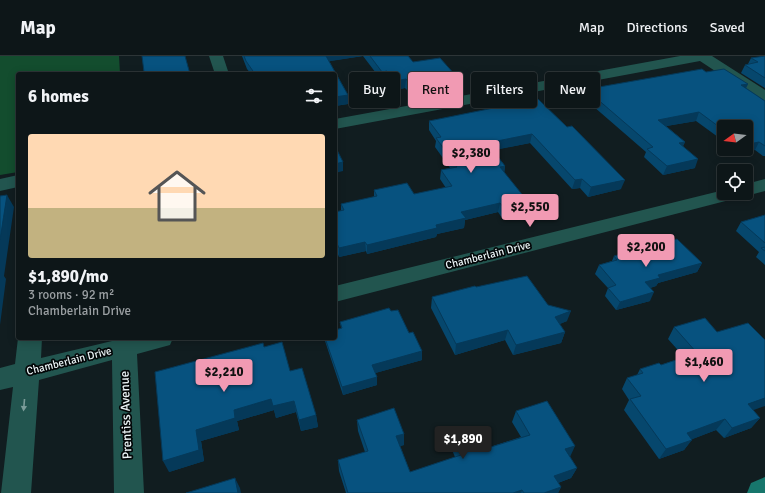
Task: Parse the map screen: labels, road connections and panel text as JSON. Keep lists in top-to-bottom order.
{
  "streets": {
    "street": ["Chamberlain Drive", "Prentiss Avenue"]
  },
  "crossings": [
    ["Chamberlain Drive", "Prentiss Avenue"]
  ],
  "north": "left",
  "page": {
    "header": "Map",
    "nav": ["Map", "Directions", "Saved"],
    "chip": [
      "Buy",
      "Rent",
      "Filters",
      "New"
    ],
    "heading": "6 homes",
    "list": [
      {
        "name": "$1,890/mo",
        "note": "3 rooms · 92 m² · Chamberlain Drive"
      }
    ],
    "price": [
      "$2,380",
      "$2,550",
      "$2,200",
      "$1,460",
      "$2,210",
      "$1,890"
    ]
  }
}
